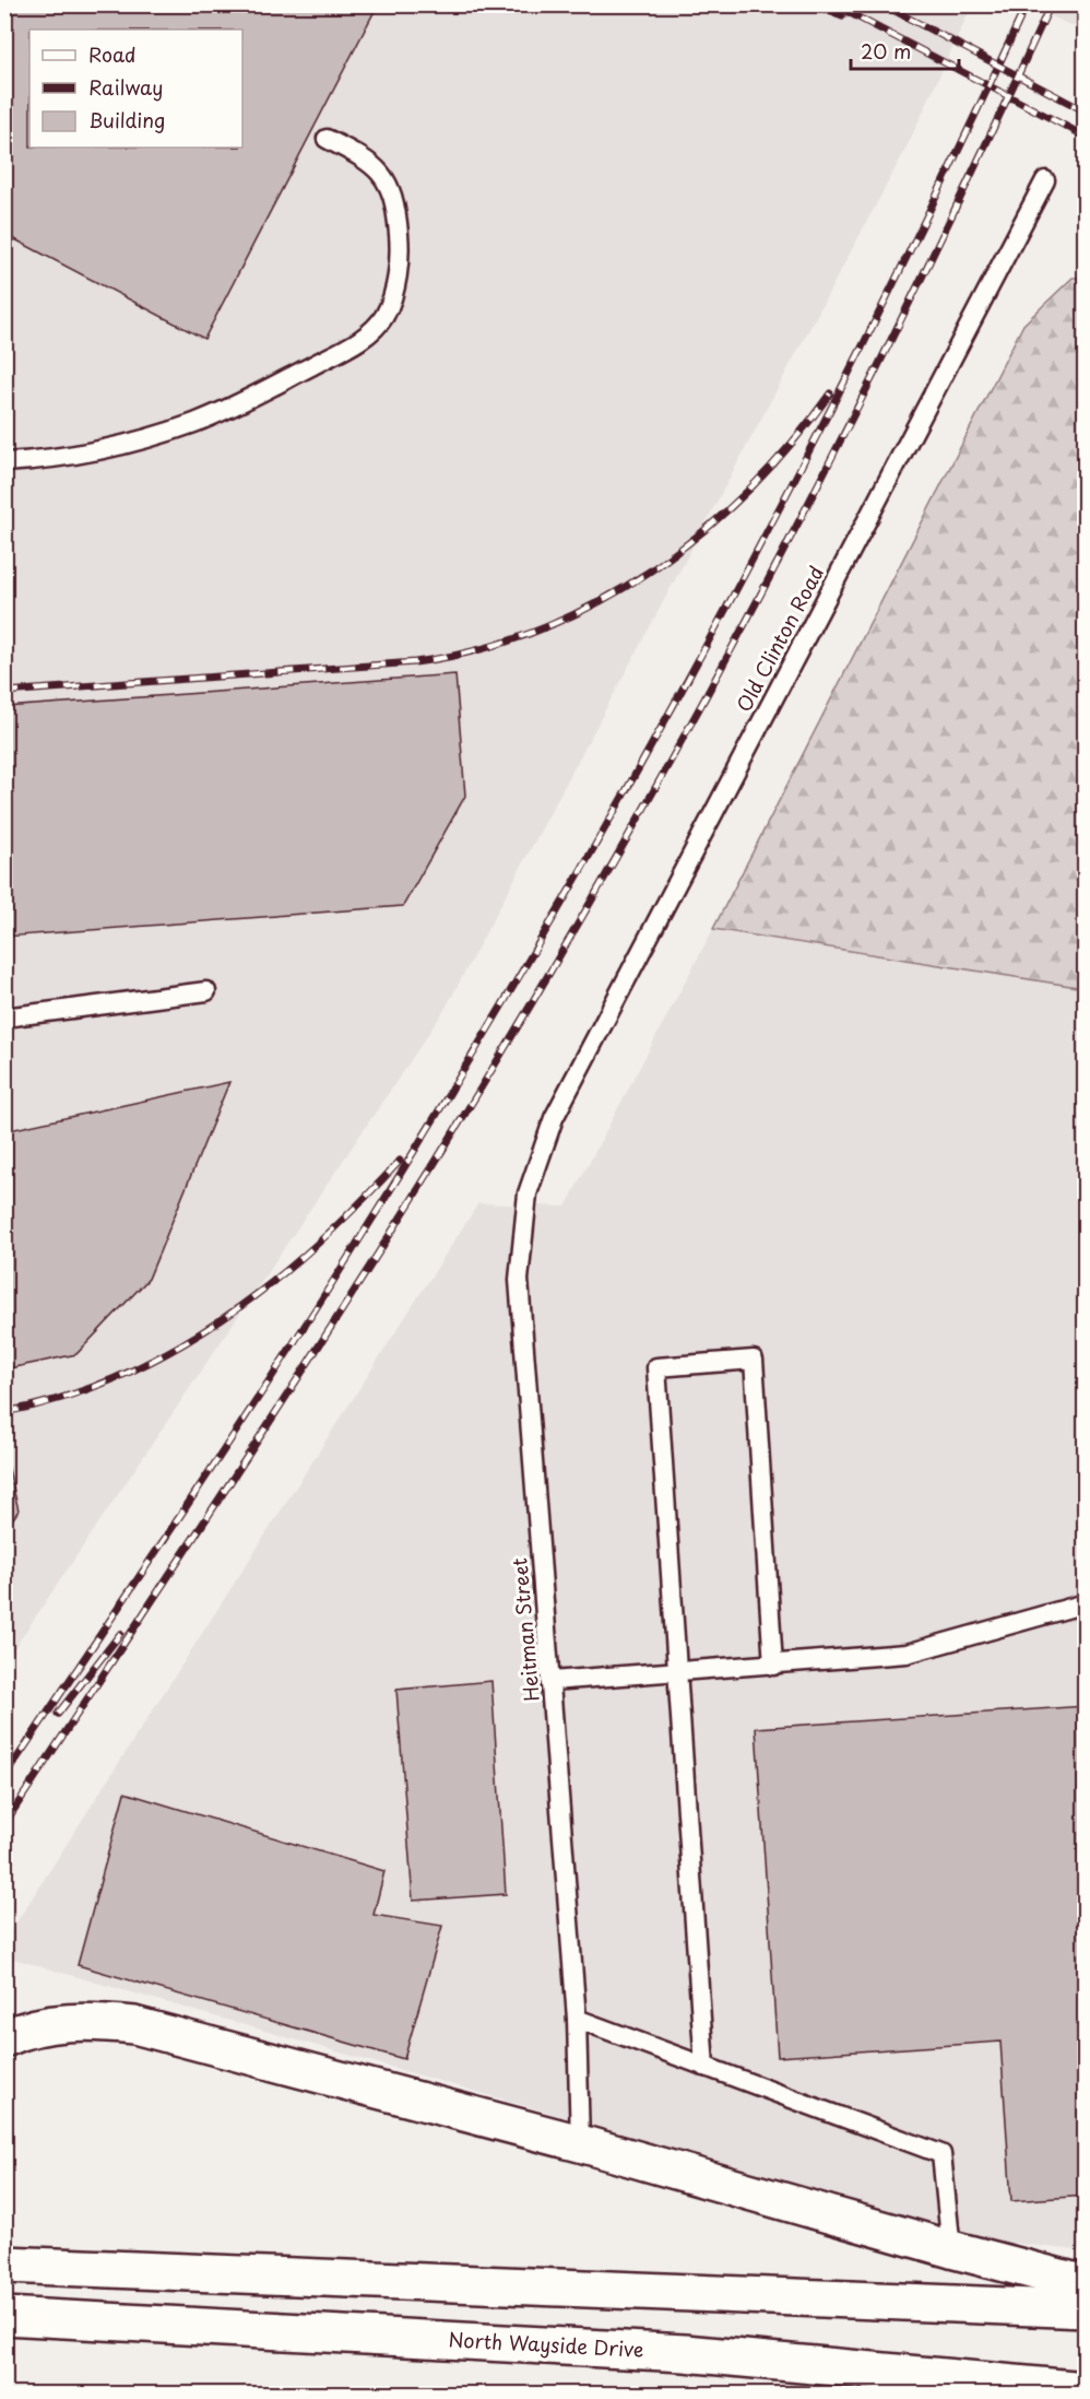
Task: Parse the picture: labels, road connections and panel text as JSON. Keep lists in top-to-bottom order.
{
  "streets": {
    "main road": ["North Wayside Drive"],
    "lane": ["Old Clinton Road", "Heitman Street"]
  },
  "crossings": [
    ["Old Clinton Road", "Heitman Street"]
  ],
  "legend": ["Road", "Railway", "Building"],
  "scale_bar": "20 m"
}
